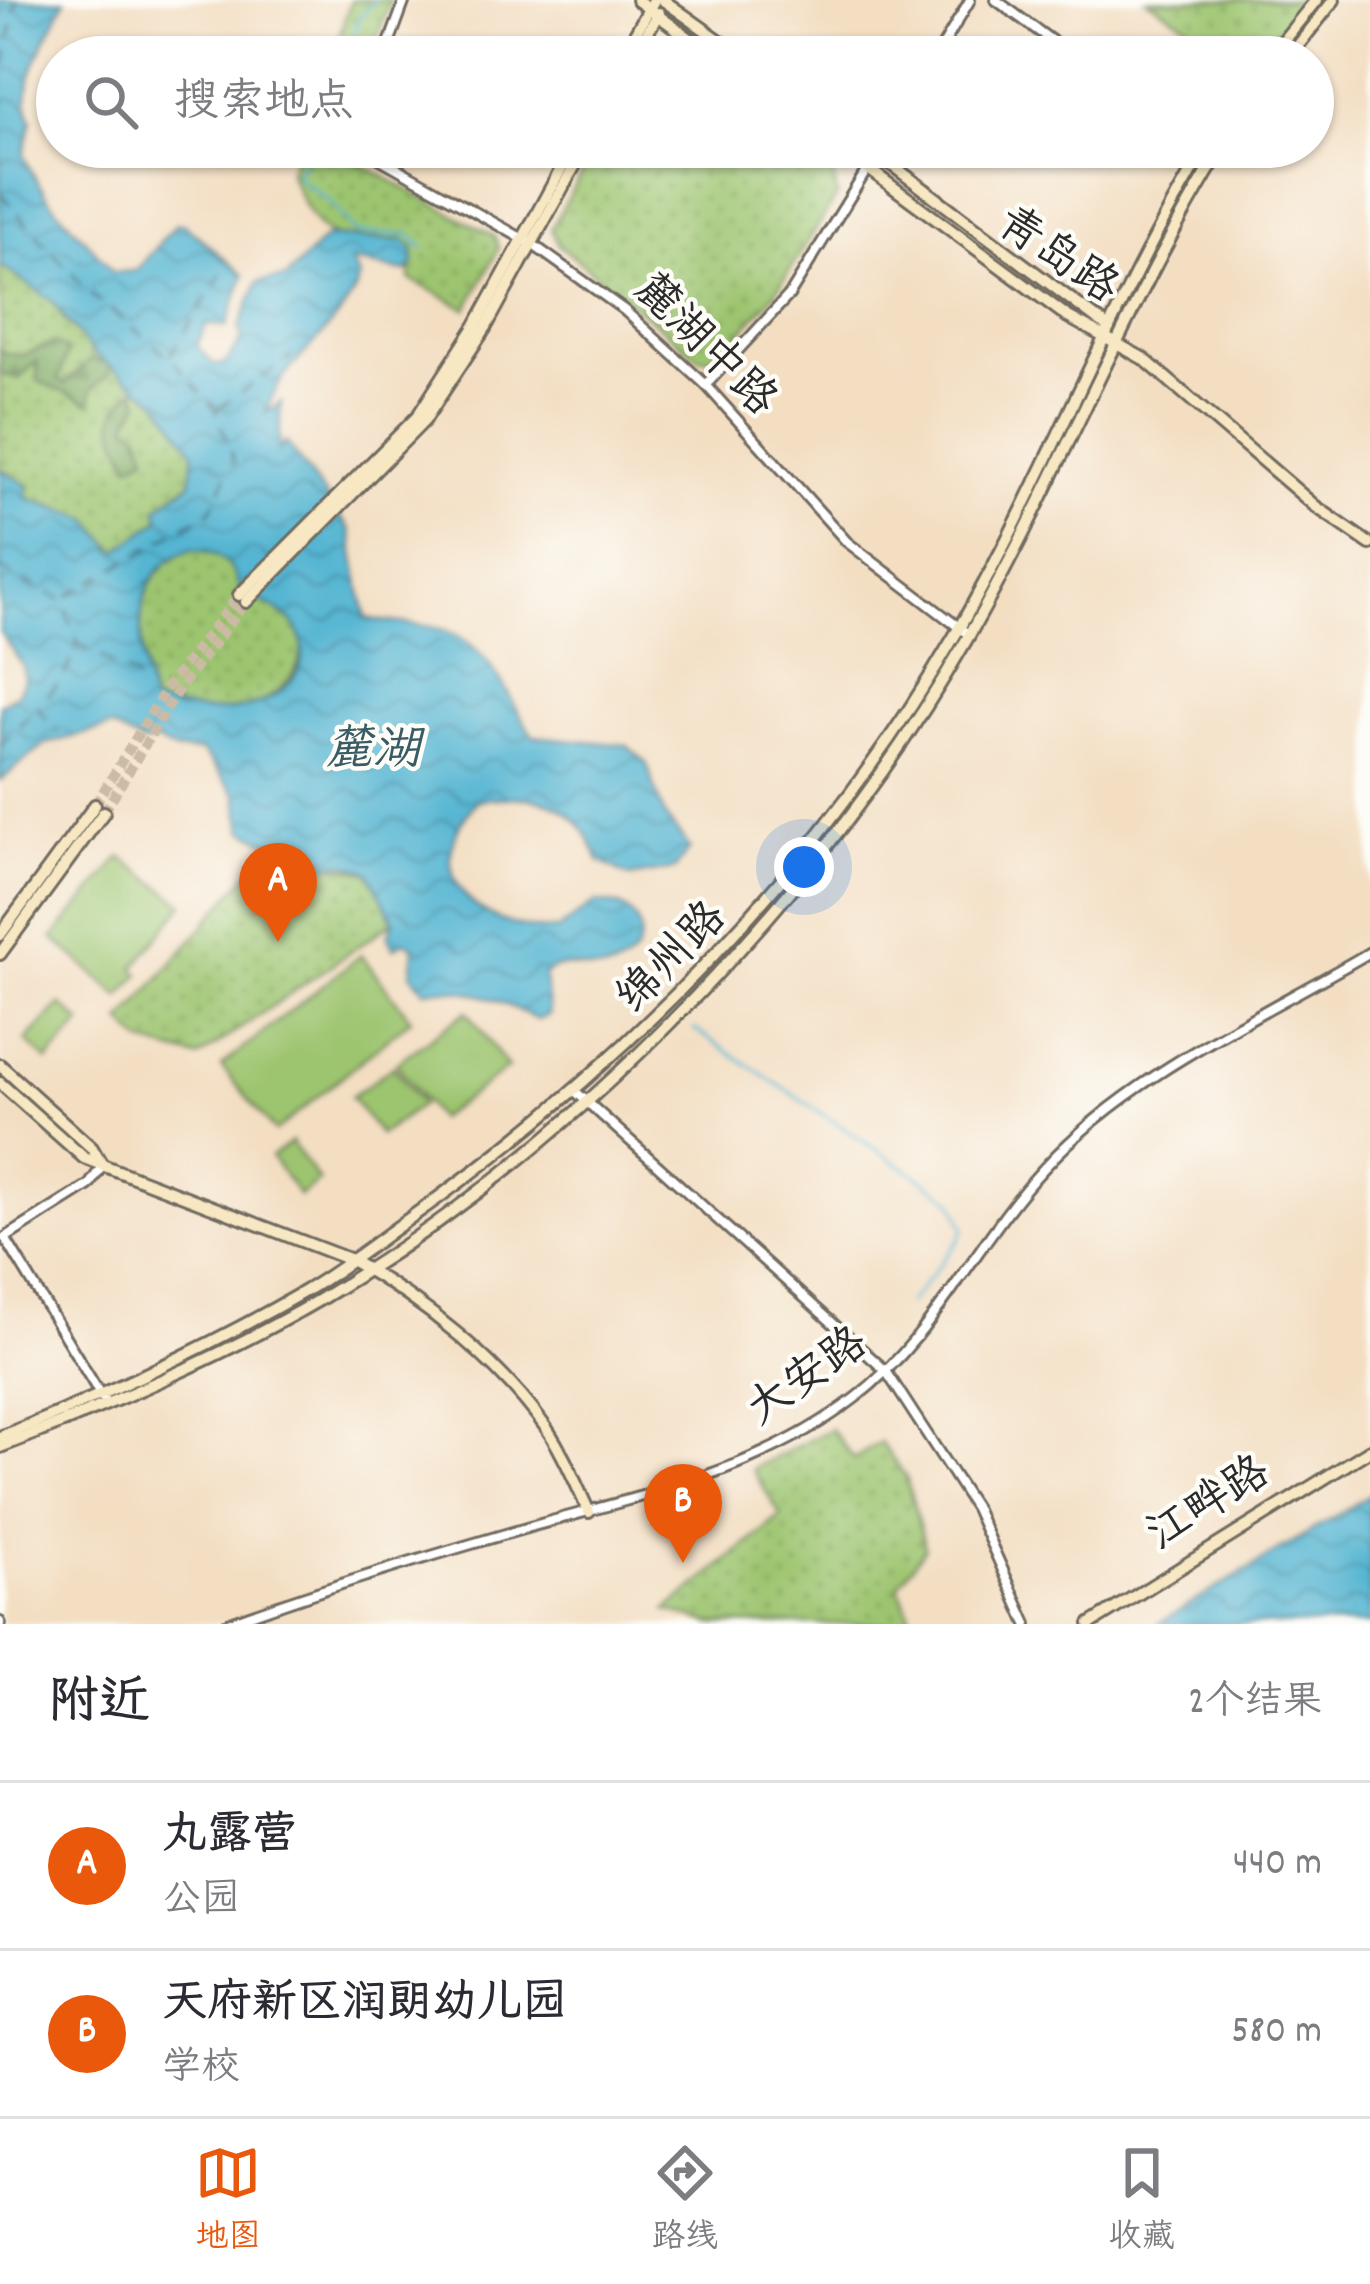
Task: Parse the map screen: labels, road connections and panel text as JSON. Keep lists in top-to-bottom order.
{
  "streets": {
    "main road": ["青岛路", "绵州路", "江畔路"],
    "street": ["麓湖中路", "大安路"]
  },
  "crossings": [
    ["青岛路", "绵州路"],
    ["麓湖中路", "绵州路"]
  ],
  "water": ["麓湖"],
  "page": {
    "search": "搜索地点",
    "pins": ["A", "B"],
    "heading": ["附近", "2个结果"],
    "list": [
      {
        "mark": "A",
        "name": "丸露营",
        "note": "公园",
        "value": "440 m"
      },
      {
        "mark": "B",
        "name": "天府新区润朗幼儿园",
        "note": "学校",
        "value": "580 m"
      }
    ],
    "nav": ["地图", "路线", "收藏"]
  }
}
